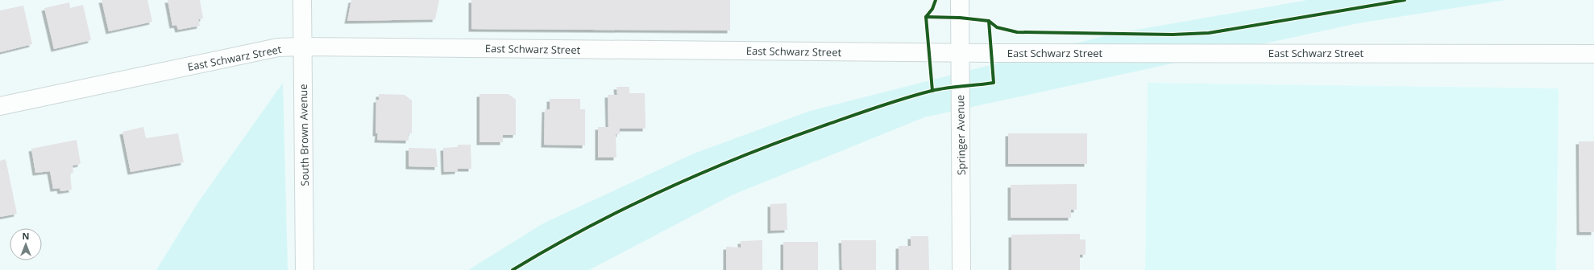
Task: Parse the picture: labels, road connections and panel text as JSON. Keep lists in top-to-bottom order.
{
  "streets": {
    "street": ["East Schwarz Street", "South Brown Avenue", "Springer Avenue"]
  },
  "crossings": [
    ["East Schwarz Street", "South Brown Avenue"],
    ["East Schwarz Street", "Springer Avenue"]
  ],
  "north": "top"
}
